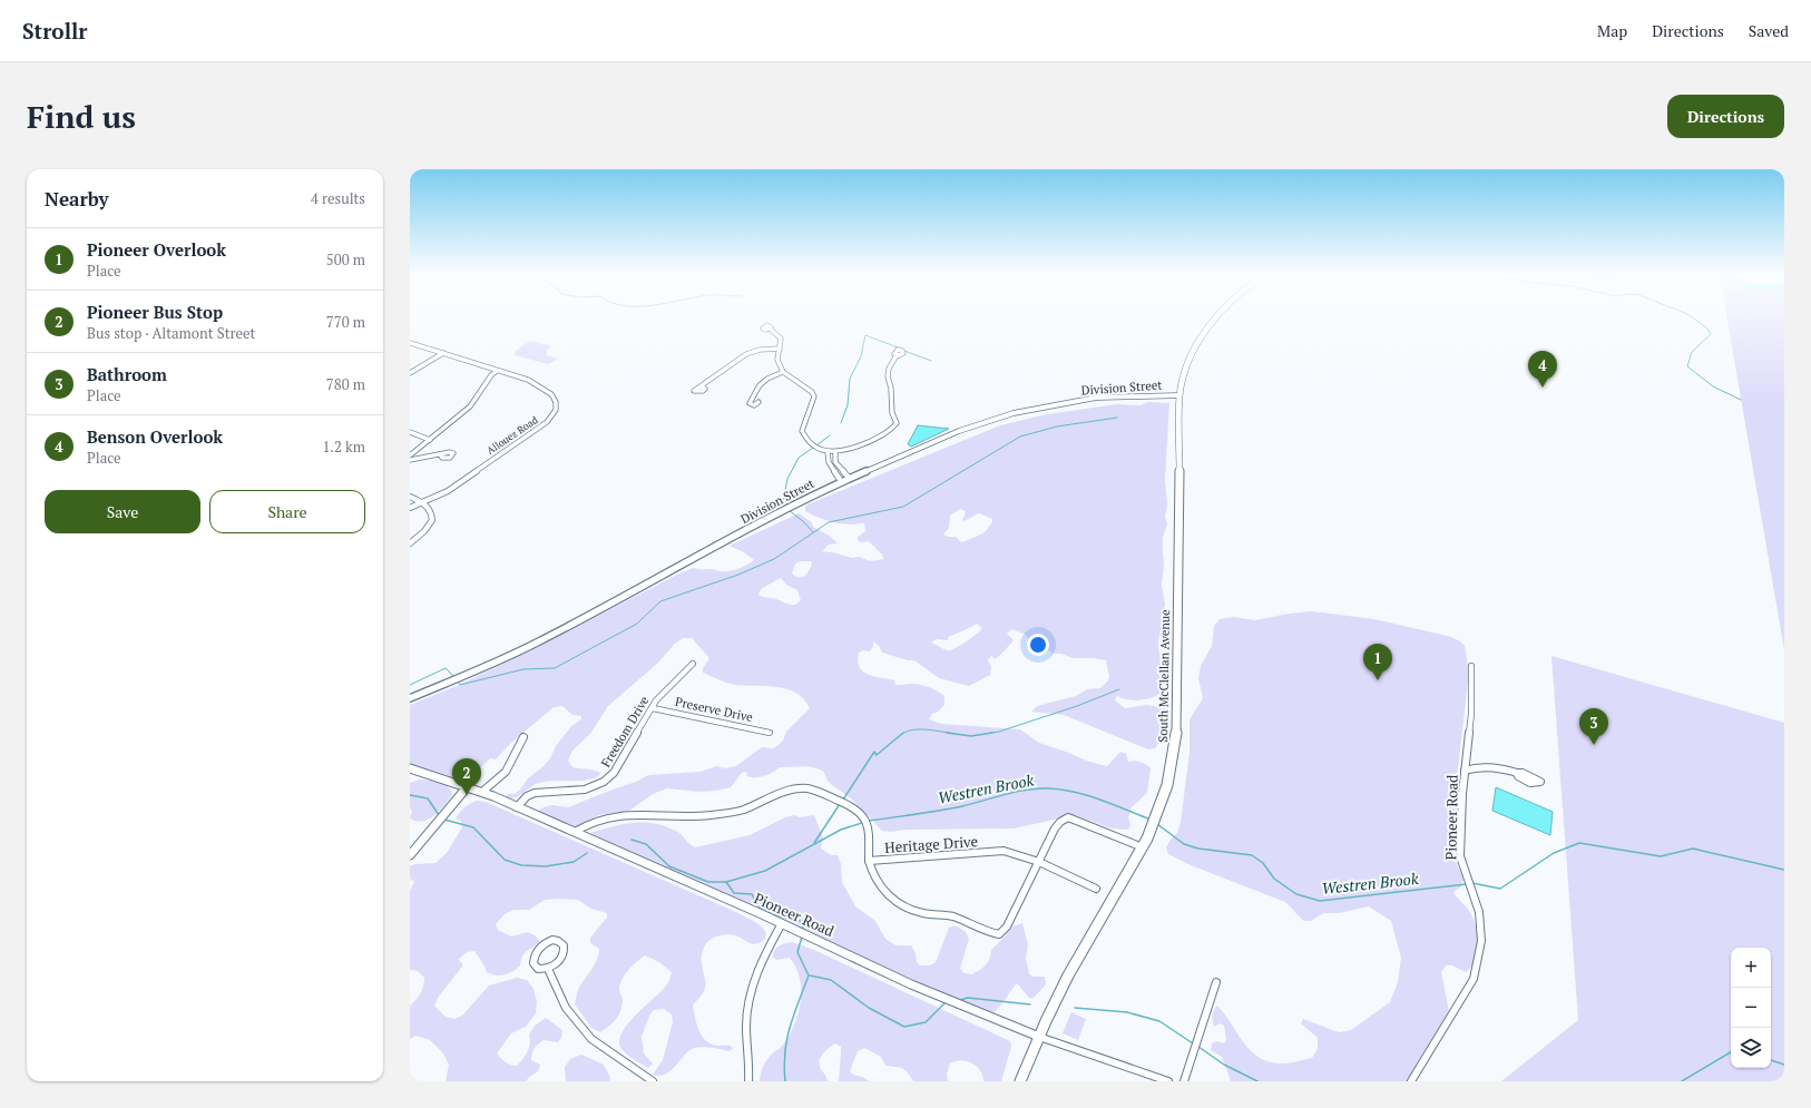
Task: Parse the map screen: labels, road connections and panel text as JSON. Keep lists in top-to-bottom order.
{
  "streets": {
    "main road": ["South McClellan Avenue"],
    "street": [
      "Division Street",
      "Allouez Road",
      "Preserve Drive",
      "Freedom Drive",
      "Pioneer Road",
      "Heritage Drive"
    ]
  },
  "crossings": [
    ["Division Street", "South McClellan Avenue"],
    ["South McClellan Avenue", "Pioneer Road"],
    ["Preserve Drive", "Freedom Drive"],
    ["Freedom Drive", "Pioneer Road"],
    ["Pioneer Road", "Heritage Drive"]
  ],
  "water": ["Westren Brook"],
  "page": {
    "header": "Strollr",
    "nav": ["Map", "Directions", "Saved"],
    "buttons": [
      "Directions",
      ["Save", "Share"]
    ],
    "title": "Find us",
    "heading": ["Nearby", "4 results"],
    "list": [
      {
        "mark": "1",
        "name": "Pioneer Overlook",
        "note": "Place",
        "value": "500 m"
      },
      {
        "mark": "2",
        "name": "Pioneer Bus Stop",
        "note": "Bus stop · Altamont Street",
        "value": "770 m"
      },
      {
        "mark": "3",
        "name": "Bathroom",
        "note": "Place",
        "value": "780 m"
      },
      {
        "mark": "4",
        "name": "Benson Overlook",
        "note": "Place",
        "value": "1.2 km"
      }
    ],
    "pins": [
      "4",
      "1",
      "3",
      "2"
    ],
    "map_buttons": ["+", "−"]
  }
}
